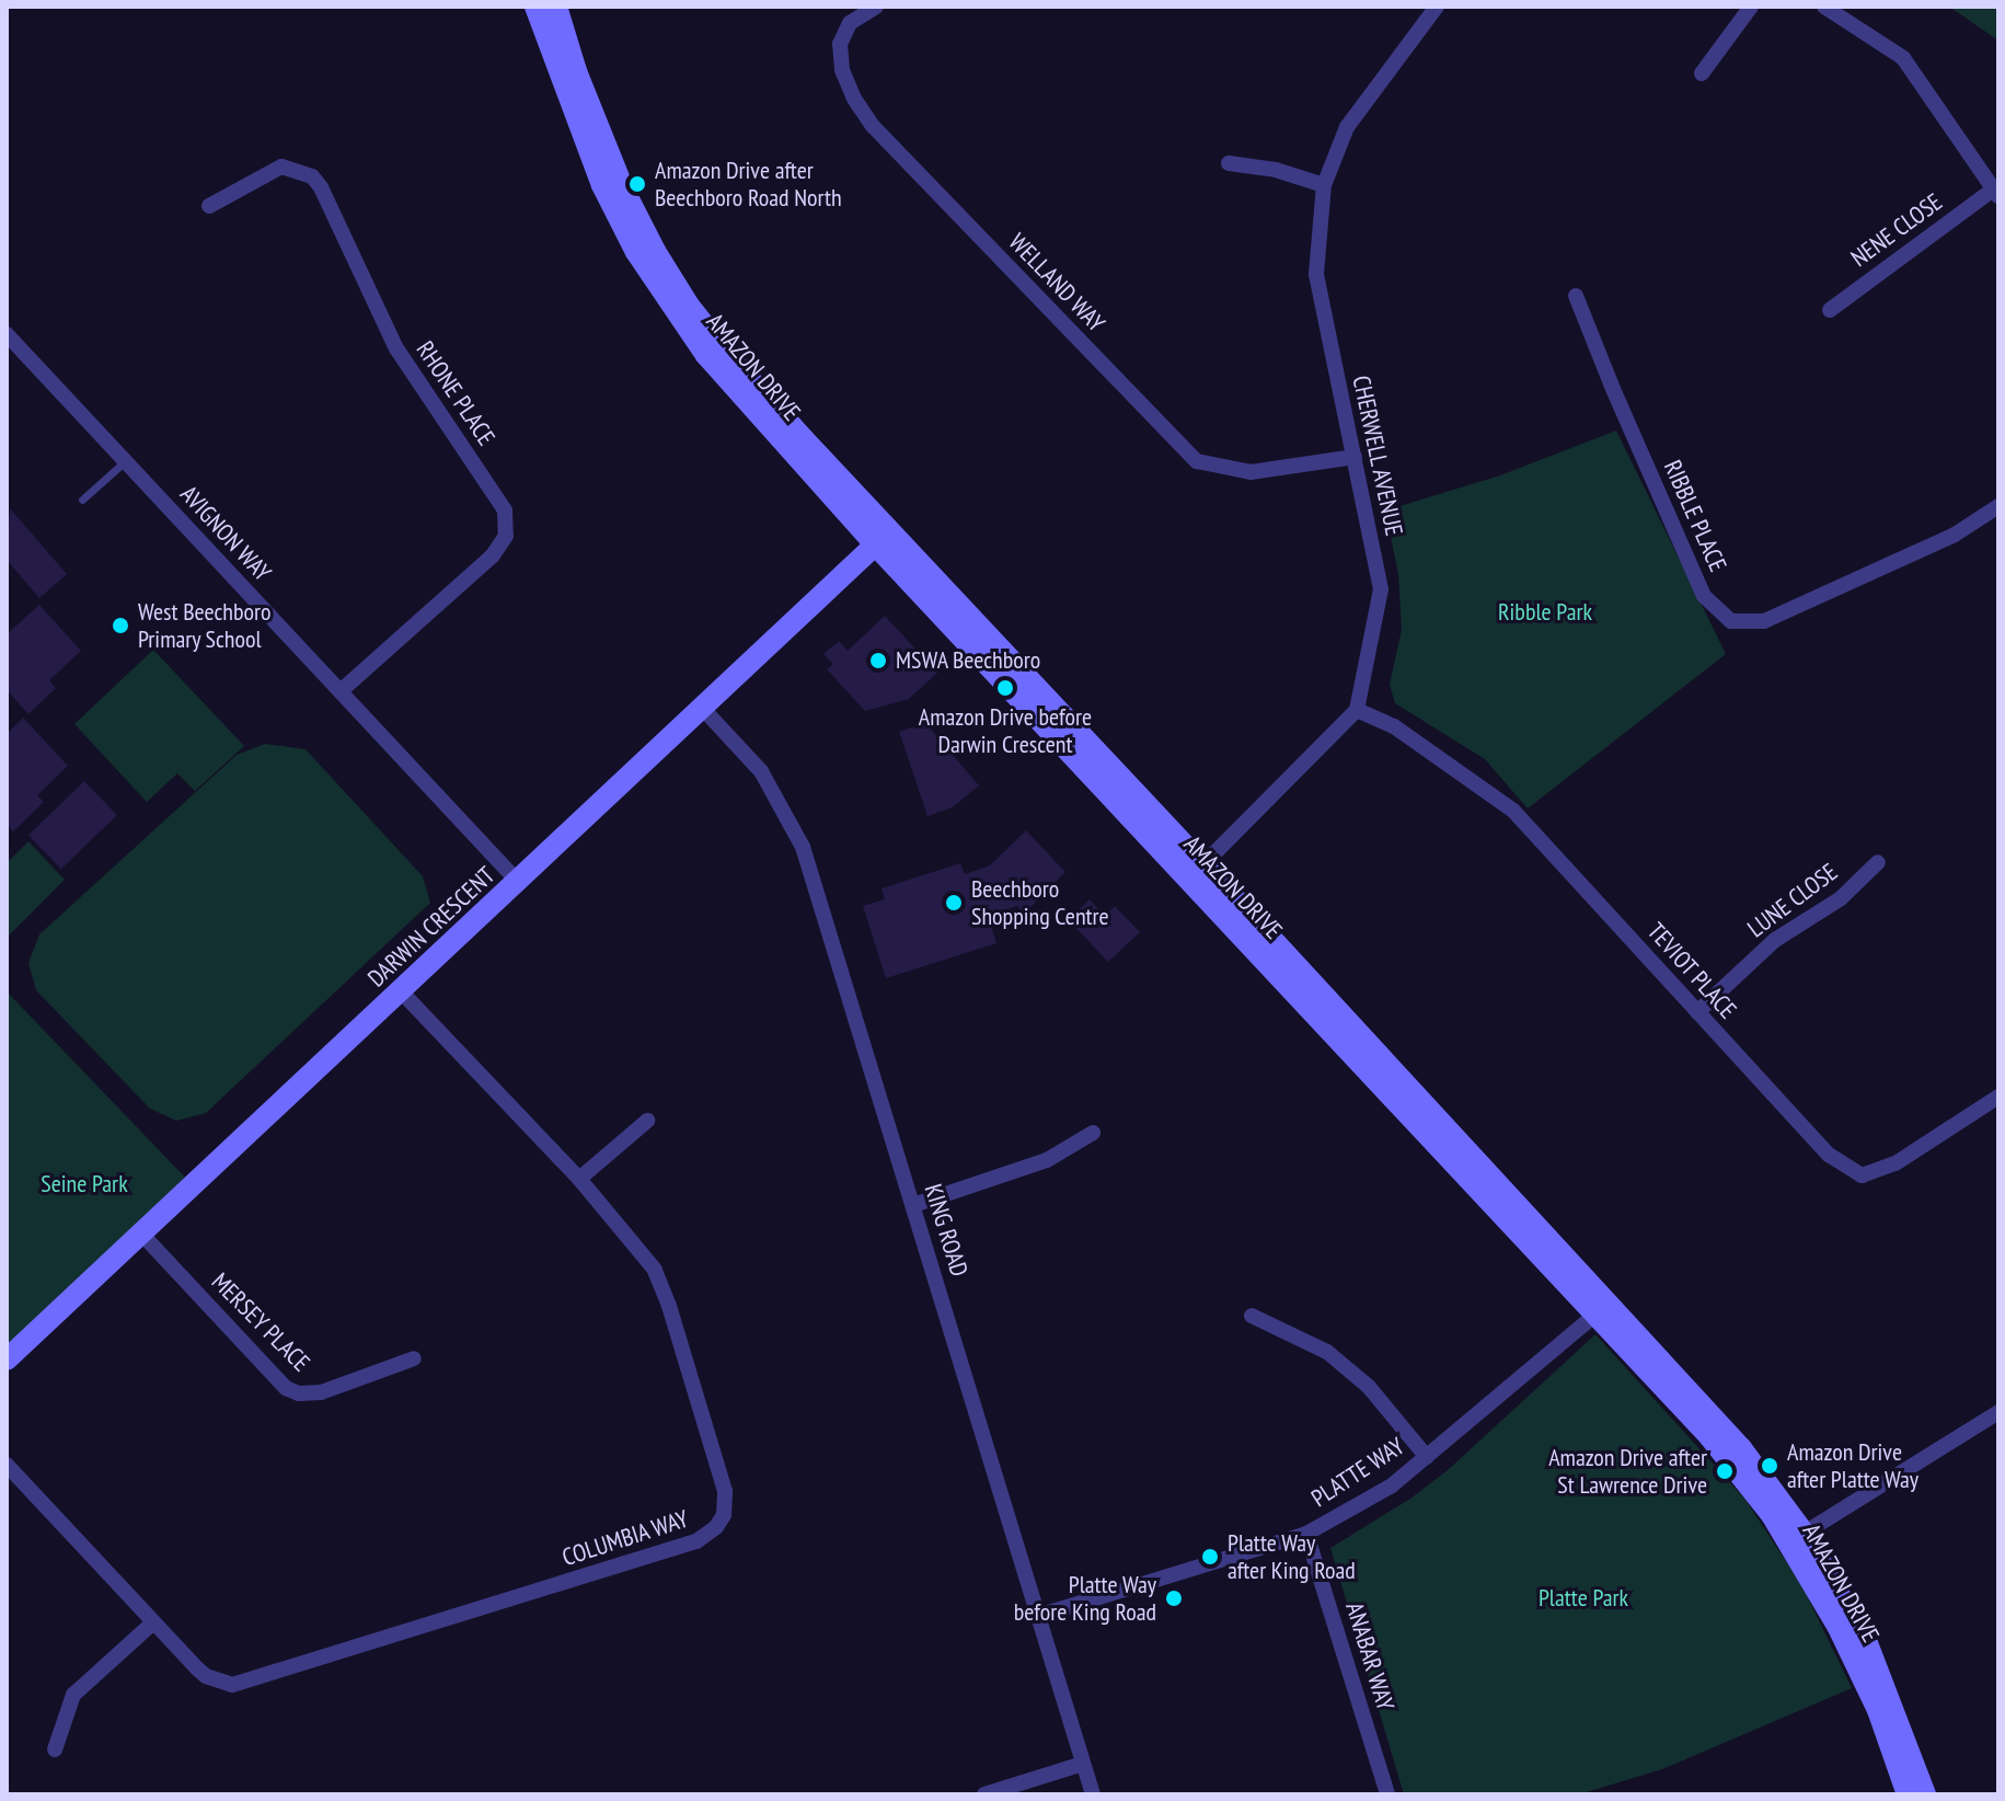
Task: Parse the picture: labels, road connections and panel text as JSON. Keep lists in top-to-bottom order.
{
  "streets": {
    "street": [
      "NENE CLOSE",
      "WELLAND WAY",
      "AMAZON DRIVE",
      "RHONE PLACE",
      "CHERWELL AVENUE",
      "RIBBLE PLACE",
      "AVIGNON WAY",
      "LUNE CLOSE",
      "DARWIN CRESCENT",
      "TEVIOT PLACE",
      "KING ROAD",
      "MERSEY PLACE",
      "PLATTE WAY",
      "COLUMBIA WAY",
      "ANABAR WAY"
    ]
  },
  "crossings": [
    ["WELLAND WAY", "CHERWELL AVENUE"],
    ["AMAZON DRIVE", "DARWIN CRESCENT"],
    ["AMAZON DRIVE", "PLATTE WAY"],
    ["RHONE PLACE", "AVIGNON WAY"],
    ["CHERWELL AVENUE", "TEVIOT PLACE"],
    ["AVIGNON WAY", "DARWIN CRESCENT"],
    ["LUNE CLOSE", "TEVIOT PLACE"],
    ["DARWIN CRESCENT", "KING ROAD"],
    ["DARWIN CRESCENT", "MERSEY PLACE"],
    ["DARWIN CRESCENT", "COLUMBIA WAY"],
    ["KING ROAD", "PLATTE WAY"],
    ["PLATTE WAY", "ANABAR WAY"]
  ],
  "parks": ["Ribble Park", "Seine Park", "Platte Park"],
  "places": [
    "Amazon Drive after Beechboro Road North",
    "West Beechboro Primary School",
    "MSWA Beechboro",
    "Amazon Drive before Darwin Crescent",
    "Beechboro Shopping Centre",
    "Amazon Drive after Platte Way",
    "Amazon Drive after St Lawrence Drive",
    "Platte Way after King Road",
    "Platte Way before King Road"
  ]
}
